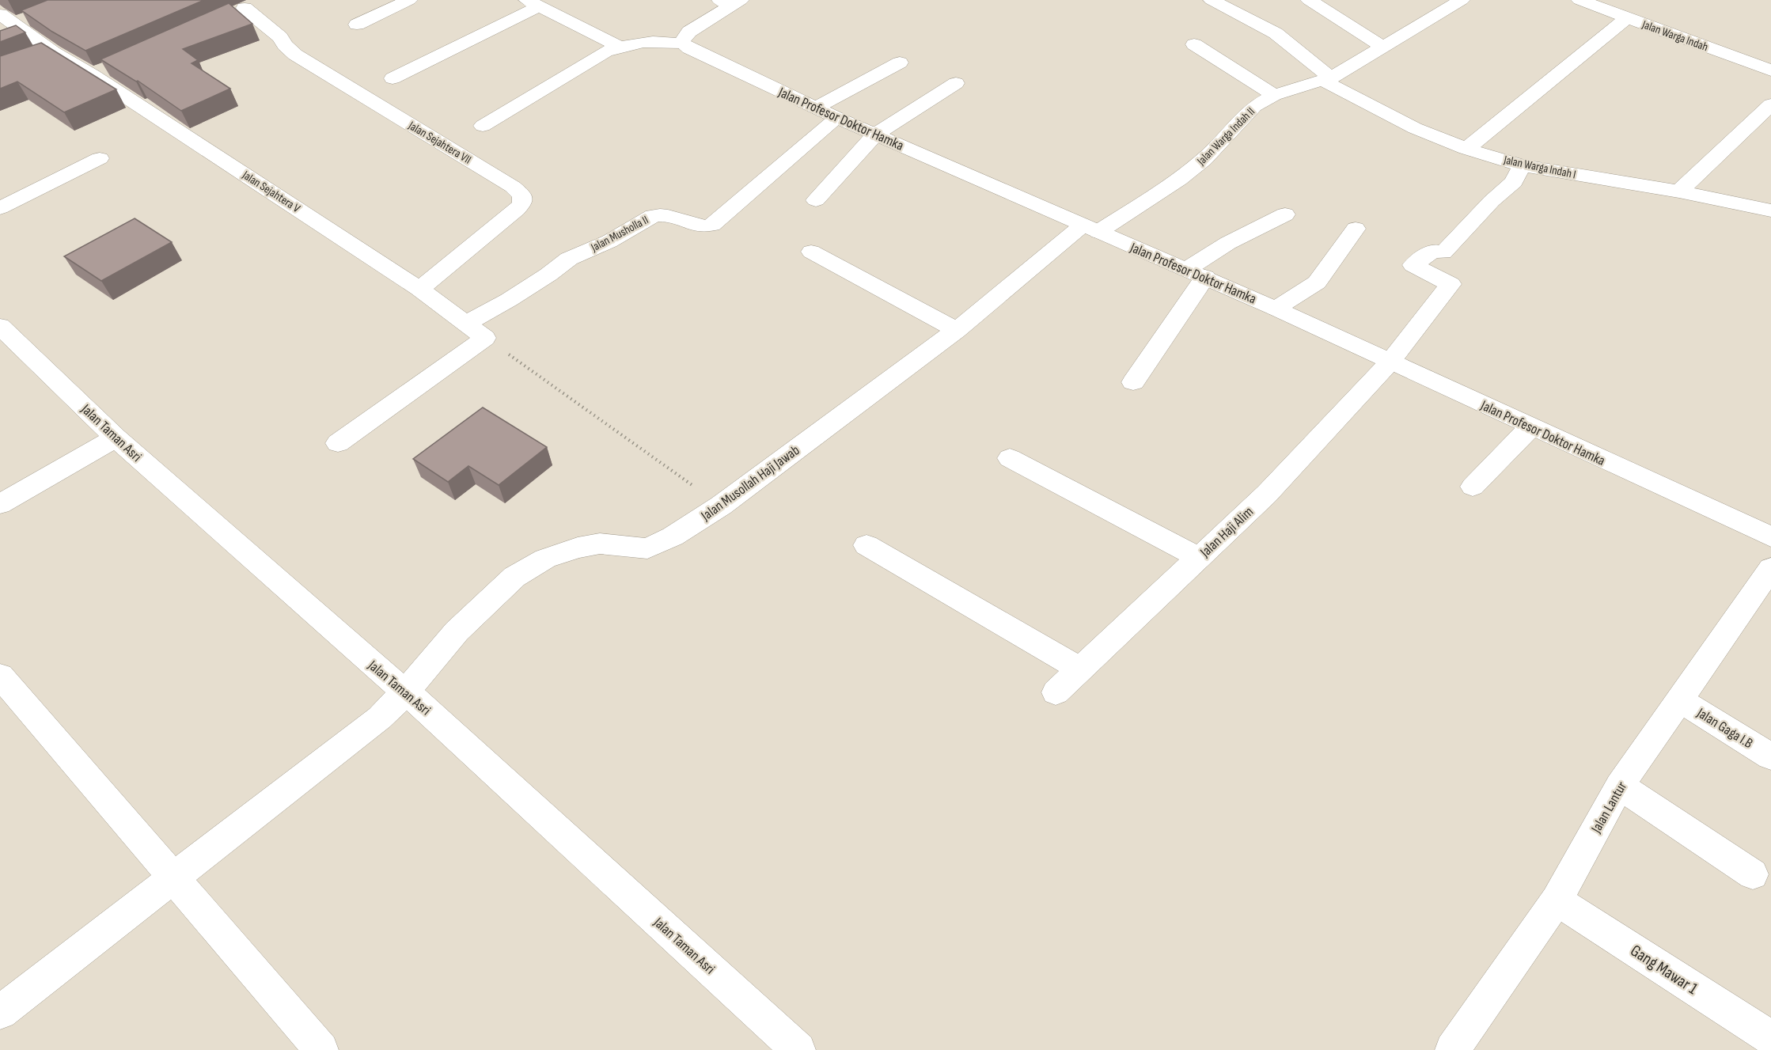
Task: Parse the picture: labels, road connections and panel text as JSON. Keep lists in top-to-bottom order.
{
  "streets": {
    "street": [
      "Jalan Warga Indah",
      "Jalan Profesor Doktor Hamka",
      "Jalan Warga Indah II",
      "Jalan Sejahtera VII",
      "Jalan Warga Indah I",
      "Jalan Sejahtera V",
      "Jalan Musholla II",
      "Jalan Taman Asri",
      "Jalan Musollah Haji Jawab",
      "Jalan Haji Alim",
      "Jalan Gaga I.B",
      "Jalan Lantur",
      "Gang Mawar 1"
    ]
  },
  "crossings": [
    ["Jalan Profesor Doktor Hamka", "Jalan Warga Indah II"],
    ["Jalan Profesor Doktor Hamka", "Jalan Musholla II"],
    ["Jalan Profesor Doktor Hamka", "Jalan Musollah Haji Jawab"],
    ["Jalan Profesor Doktor Hamka", "Jalan Haji Alim"],
    ["Jalan Warga Indah II", "Jalan Warga Indah I"],
    ["Jalan Warga Indah II", "Jalan Musollah Haji Jawab"],
    ["Jalan Sejahtera VII", "Jalan Sejahtera V"],
    ["Jalan Warga Indah I", "Jalan Haji Alim"],
    ["Jalan Sejahtera V", "Jalan Musholla II"],
    ["Jalan Taman Asri", "Jalan Musollah Haji Jawab"],
    ["Jalan Gaga I.B", "Jalan Lantur"],
    ["Jalan Lantur", "Gang Mawar 1"]
  ]
}
